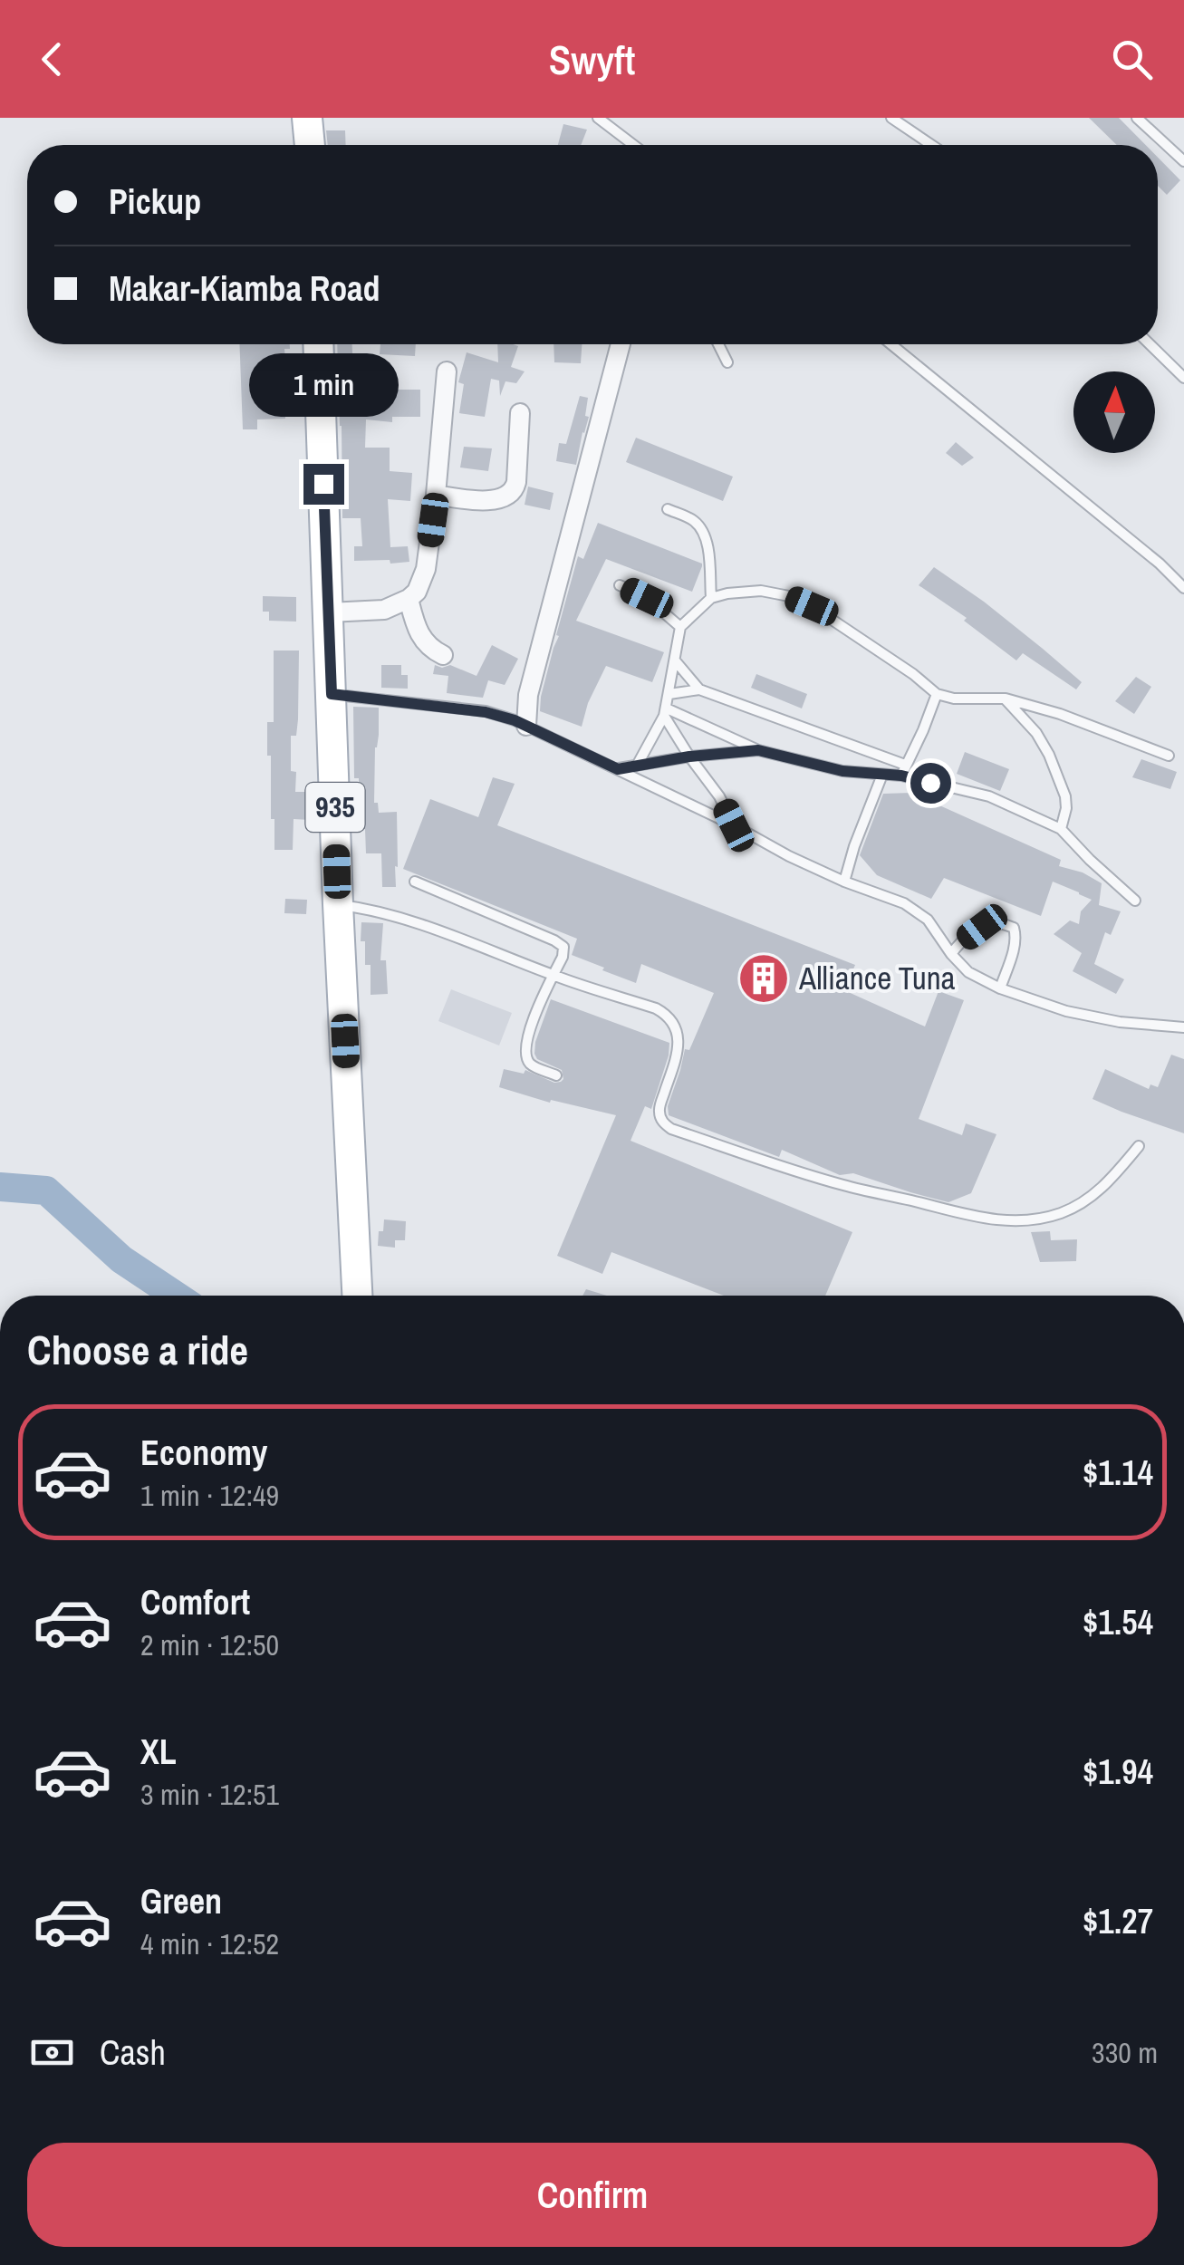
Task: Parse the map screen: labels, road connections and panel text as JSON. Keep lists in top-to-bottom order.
{
  "streets": {
    "main road": ["935"]
  },
  "places": {
    "building": ["Alliance Tuna"]
  },
  "north": "top",
  "page": {
    "header": "Swyft",
    "banner": ["Pickup", "Makar-Kiamba Road"],
    "bubble": "1 min",
    "heading": "Choose a ride",
    "list": [
      {
        "name": "Economy",
        "note": "1 min · 12:49",
        "value": "$1.14"
      },
      {
        "name": "Comfort",
        "note": "2 min · 12:50",
        "value": "$1.54"
      },
      {
        "name": "XL",
        "note": "3 min · 12:51",
        "value": "$1.94"
      },
      {
        "name": "Green",
        "note": "4 min · 12:52",
        "value": "$1.27"
      }
    ],
    "pay": ["Cash", "330 m"],
    "buttons": "Confirm"
  }
}
